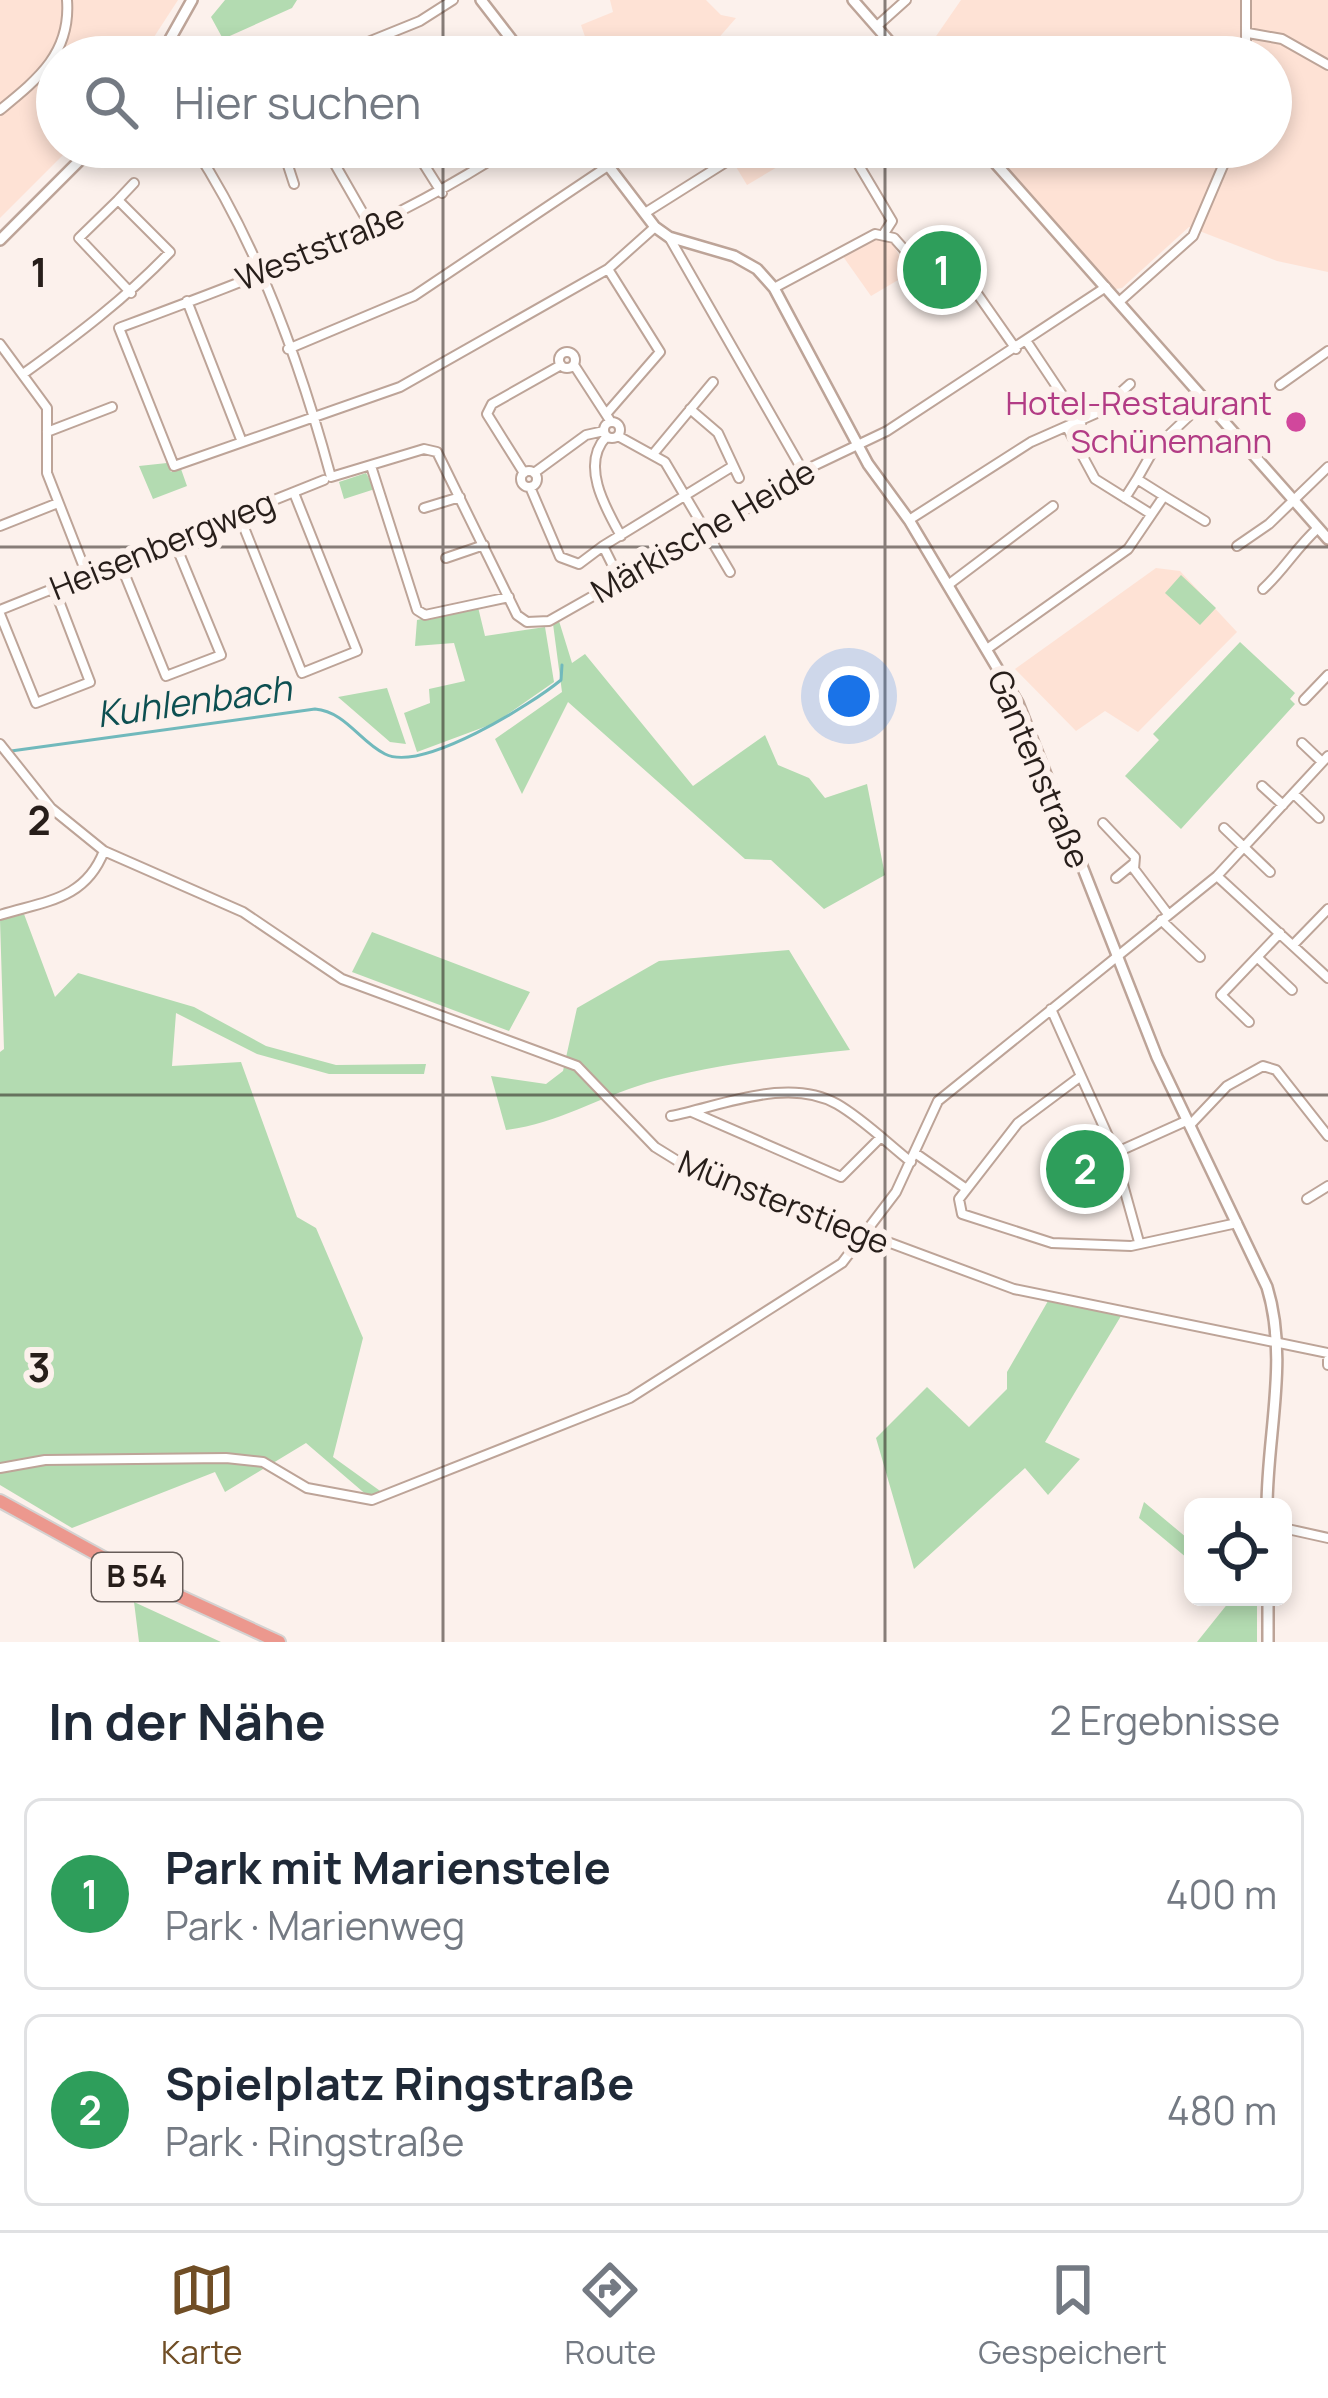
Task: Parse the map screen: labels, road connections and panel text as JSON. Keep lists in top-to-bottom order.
{
  "streets": {
    "highway": ["B 54"],
    "street": [
      "Weststraße",
      "Märkische Heide",
      "Heisenbergweg",
      "Gantenstraße",
      "Münsterstiege"
    ]
  },
  "crossings": [
    ["Märkische Heide", "Gantenstraße"],
    ["Gantenstraße", "Münsterstiege"]
  ],
  "water": ["Kuhlenbach"],
  "places": ["Hotel-Restaurant Schünemann"],
  "page": {
    "search": "Hier suchen",
    "pins": ["1", "2"],
    "heading": ["In der Nähe", "2 Ergebnisse"],
    "list": [
      {
        "mark": "1",
        "name": "Park mit Marienstele",
        "note": "Park · Marienweg",
        "value": "400 m"
      },
      {
        "mark": "2",
        "name": "Spielplatz Ringstraße",
        "note": "Park · Ringstraße",
        "value": "480 m"
      }
    ],
    "nav": ["Karte", "Route", "Gespeichert"]
  },
  "grid": {
    "rows": ["1", "2", "3"]
  }
}
